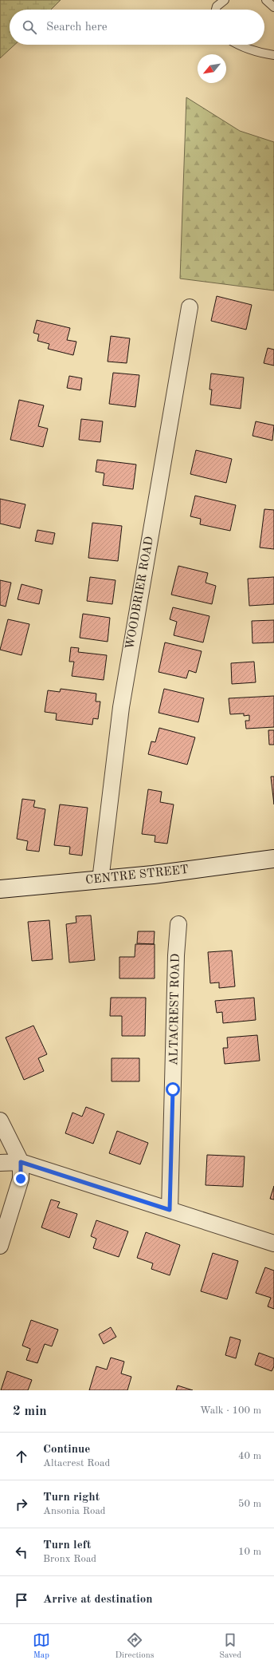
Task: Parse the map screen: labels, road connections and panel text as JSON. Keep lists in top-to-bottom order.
{
  "streets": {
    "main road": ["CENTRE STREET"],
    "street": ["WOODBRIER ROAD", "ALTACREST ROAD"]
  },
  "crossings": [
    ["WOODBRIER ROAD", "CENTRE STREET"]
  ],
  "north": "bottom left",
  "page": {
    "search": "Search here",
    "heading": ["2 min", "Walk · 100 m"],
    "list": [
      ["Continue", "Altacrest Road", "40 m"],
      ["Turn right", "Ansonia Road", "50 m"],
      ["Turn left", "Bronx Road", "10 m"],
      "Arrive at destination"
    ],
    "nav": ["Map", "Directions", "Saved"]
  }
}
